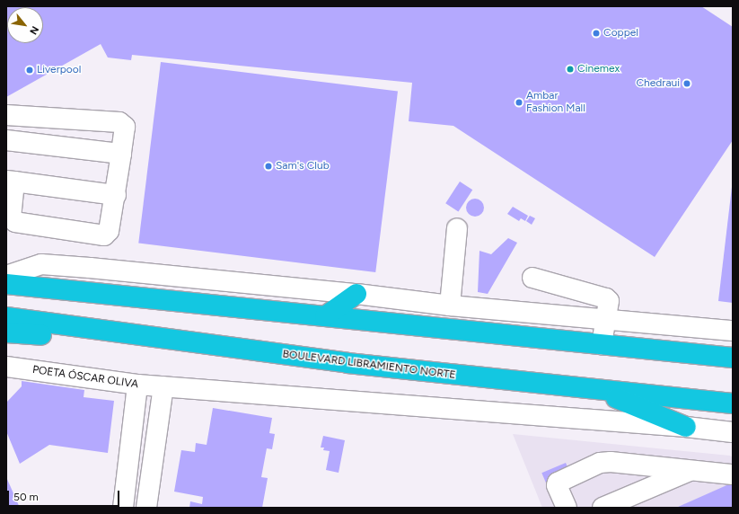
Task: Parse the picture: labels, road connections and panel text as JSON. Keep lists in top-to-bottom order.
{
  "streets": {
    "highway": ["BOULEVARD LIBRAMIENTO NORTE"],
    "street": ["POETA ÓSCAR OLIVA"]
  },
  "places": [
    "Coppel",
    "Cinemex",
    "Liverpool",
    "Chedraui",
    "Ambar Fashion Mall",
    "Sam's Club"
  ],
  "scale_bar": "50 m",
  "north": "bottom right"
}
